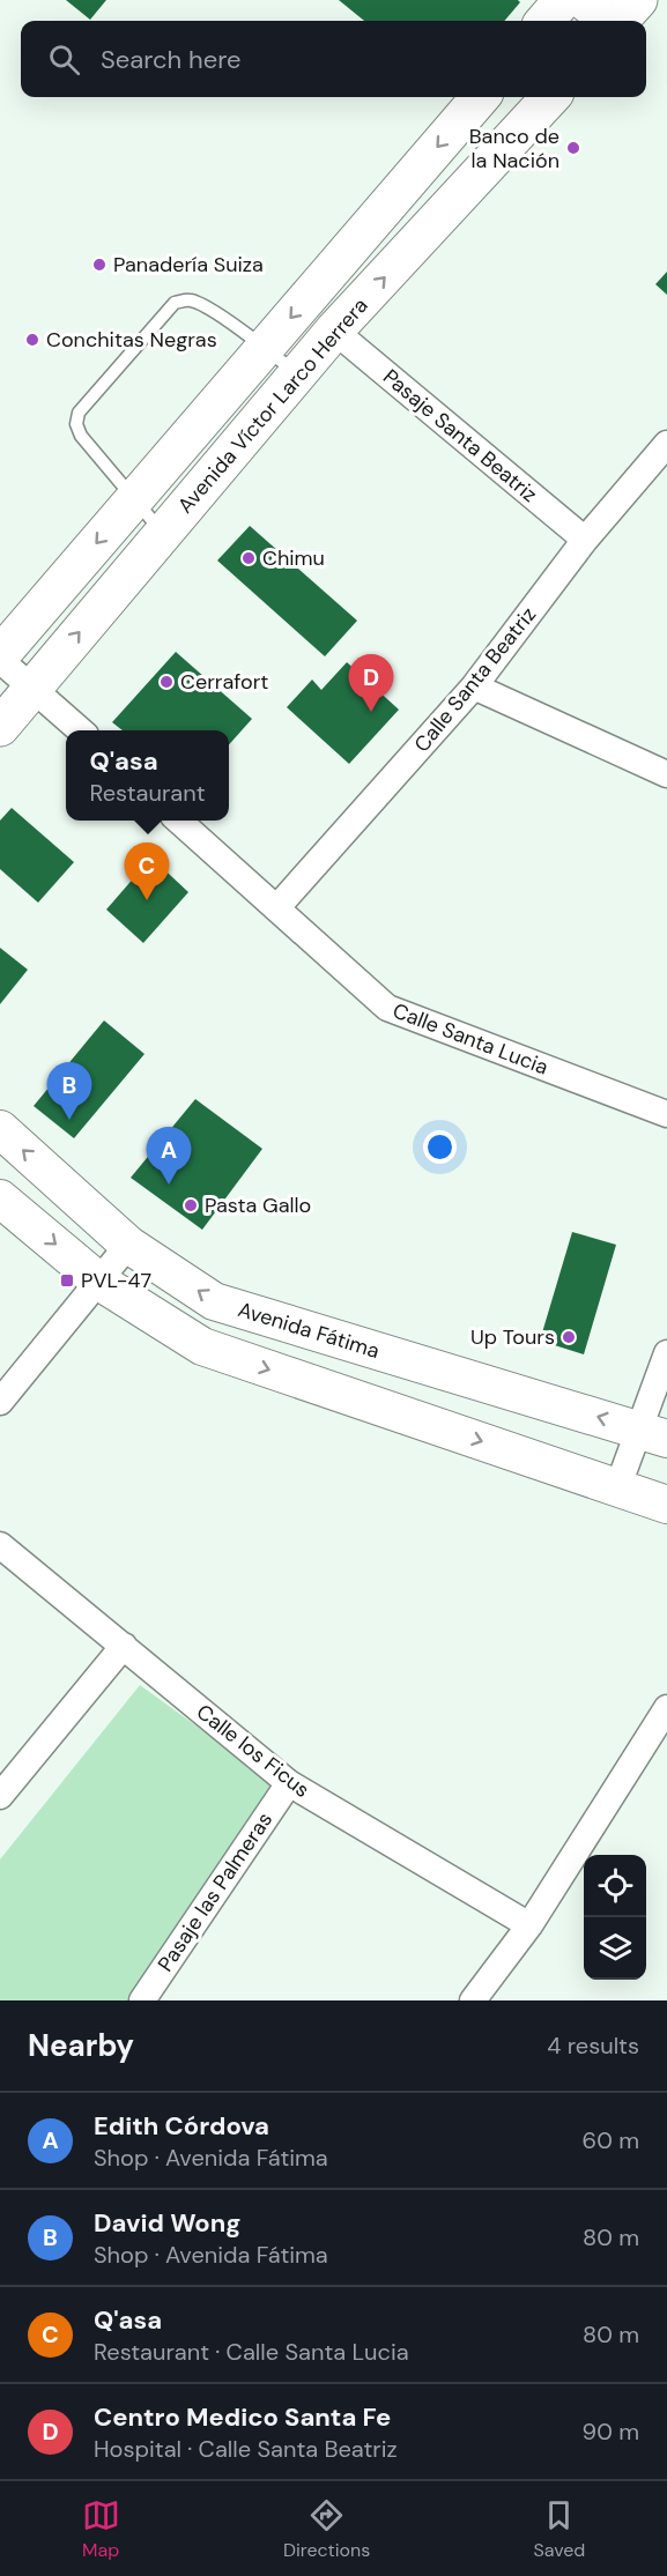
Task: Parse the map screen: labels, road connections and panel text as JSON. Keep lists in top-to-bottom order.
{
  "streets": {
    "main road": ["Avenida Víctor Larco Herrera", "Avenida Fátima"],
    "street": [
      "Pasaje Santa Beatriz",
      "Calle Santa Beatriz",
      "Calle Santa Lucia",
      "Calle los Ficus",
      "Pasaje las Palmeras"
    ]
  },
  "crossings": [
    ["Avenida Víctor Larco Herrera", "Pasaje Santa Beatriz"],
    ["Pasaje Santa Beatriz", "Calle Santa Beatriz"],
    ["Calle Santa Beatriz", "Calle Santa Lucia"],
    ["Calle los Ficus", "Pasaje las Palmeras"]
  ],
  "places": {
    "other": [
      "Banco de la Nación",
      "Panadería Suiza",
      "Conchitas Negras",
      "Chimu",
      "Cerrafort",
      "Pasta Gallo",
      "Up Tours"
    ],
    "transit": ["PVL-47"]
  },
  "page": {
    "search": "Search here",
    "pins": [
      "D",
      "C",
      "B",
      "A"
    ],
    "popup": ["Q'asa", "Restaurant"],
    "heading": ["Nearby", "4 results"],
    "list": [
      {
        "mark": "A",
        "name": "Edith Córdova",
        "note": "Shop · Avenida Fátima",
        "value": "60 m"
      },
      {
        "mark": "B",
        "name": "David Wong",
        "note": "Shop · Avenida Fátima",
        "value": "80 m"
      },
      {
        "mark": "C",
        "name": "Q'asa",
        "note": "Restaurant · Calle Santa Lucia",
        "value": "80 m"
      },
      {
        "mark": "D",
        "name": "Centro Medico Santa Fe",
        "note": "Hospital · Calle Santa Beatriz",
        "value": "90 m"
      }
    ],
    "nav": ["Map", "Directions", "Saved"]
  }
}
